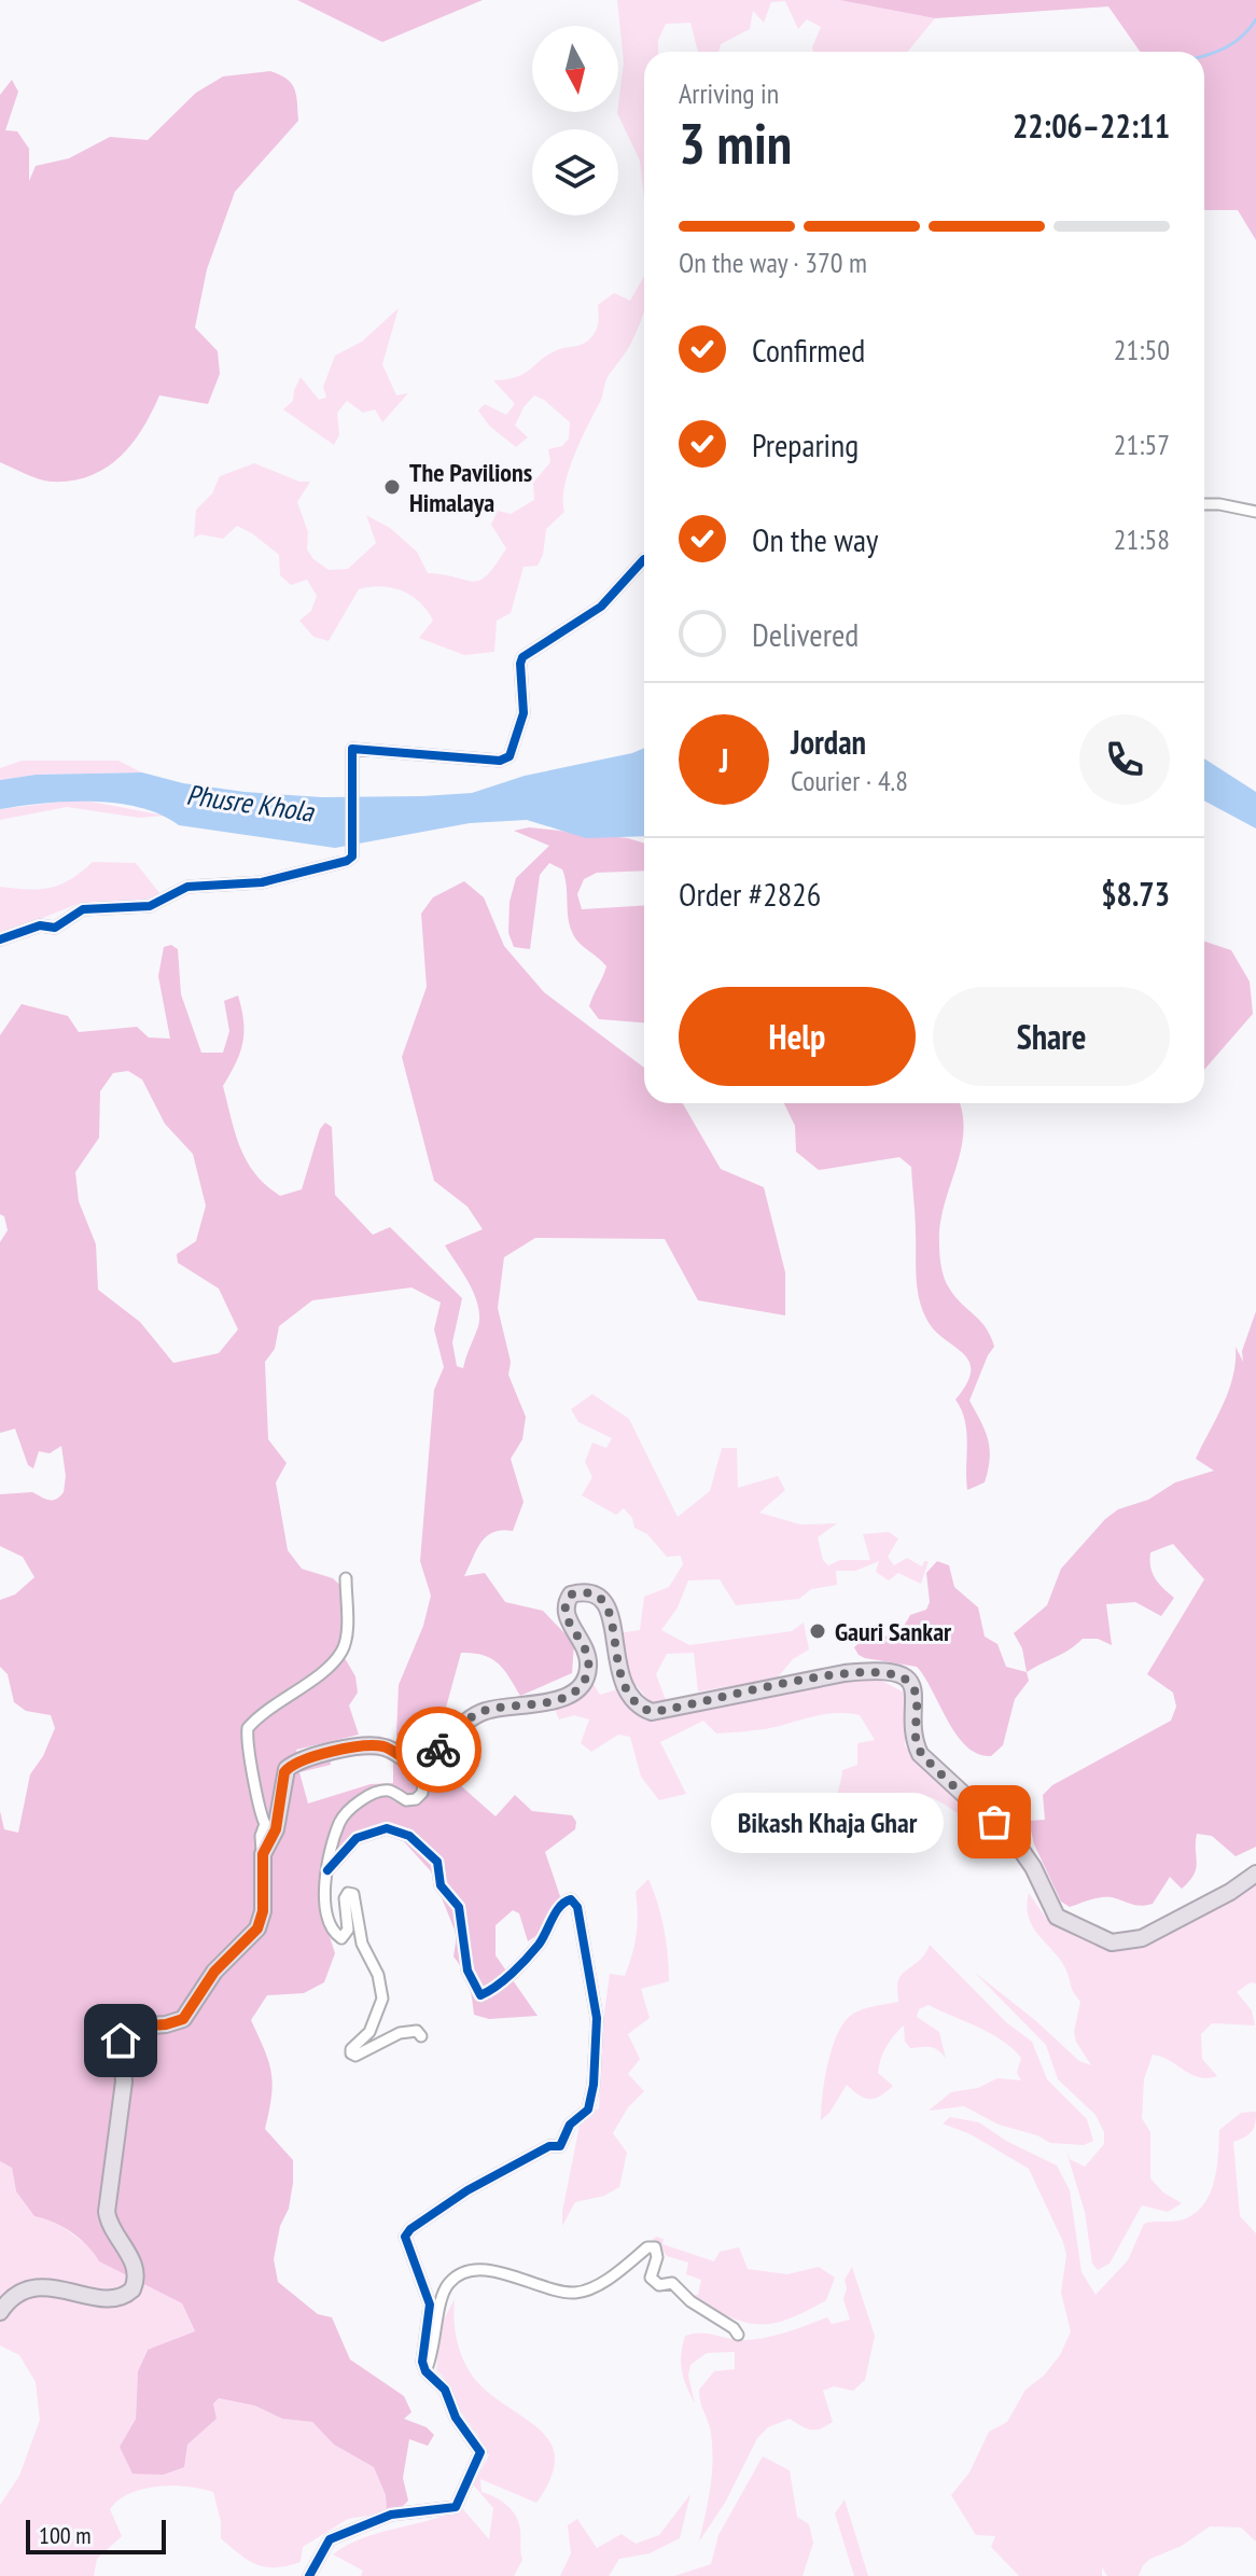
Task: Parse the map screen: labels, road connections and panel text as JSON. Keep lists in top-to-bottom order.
{
  "water": ["Phusre Khola"],
  "places": ["The Pavilions Himalaya", "Gauri Sankar", "Bikash Khaja Ghar"],
  "scale_bar": "100 m",
  "north": "bottom",
  "page": {
    "heading": ["3 min", "Arriving in", "22:06–22:11"],
    "panel": [
      "Jordan",
      "Courier · 4.8",
      "Order #2826",
      "$8.73"
    ],
    "bar": "On the way · 370 m",
    "list": [
      ["Confirmed", "21:50"],
      ["Preparing", "21:57"],
      ["On the way", "21:58"],
      "Delivered"
    ],
    "round": "J",
    "buttons": ["Help", "Share"],
    "bubble": "Bikash Khaja Ghar",
    "scale": "100 m"
  }
}
